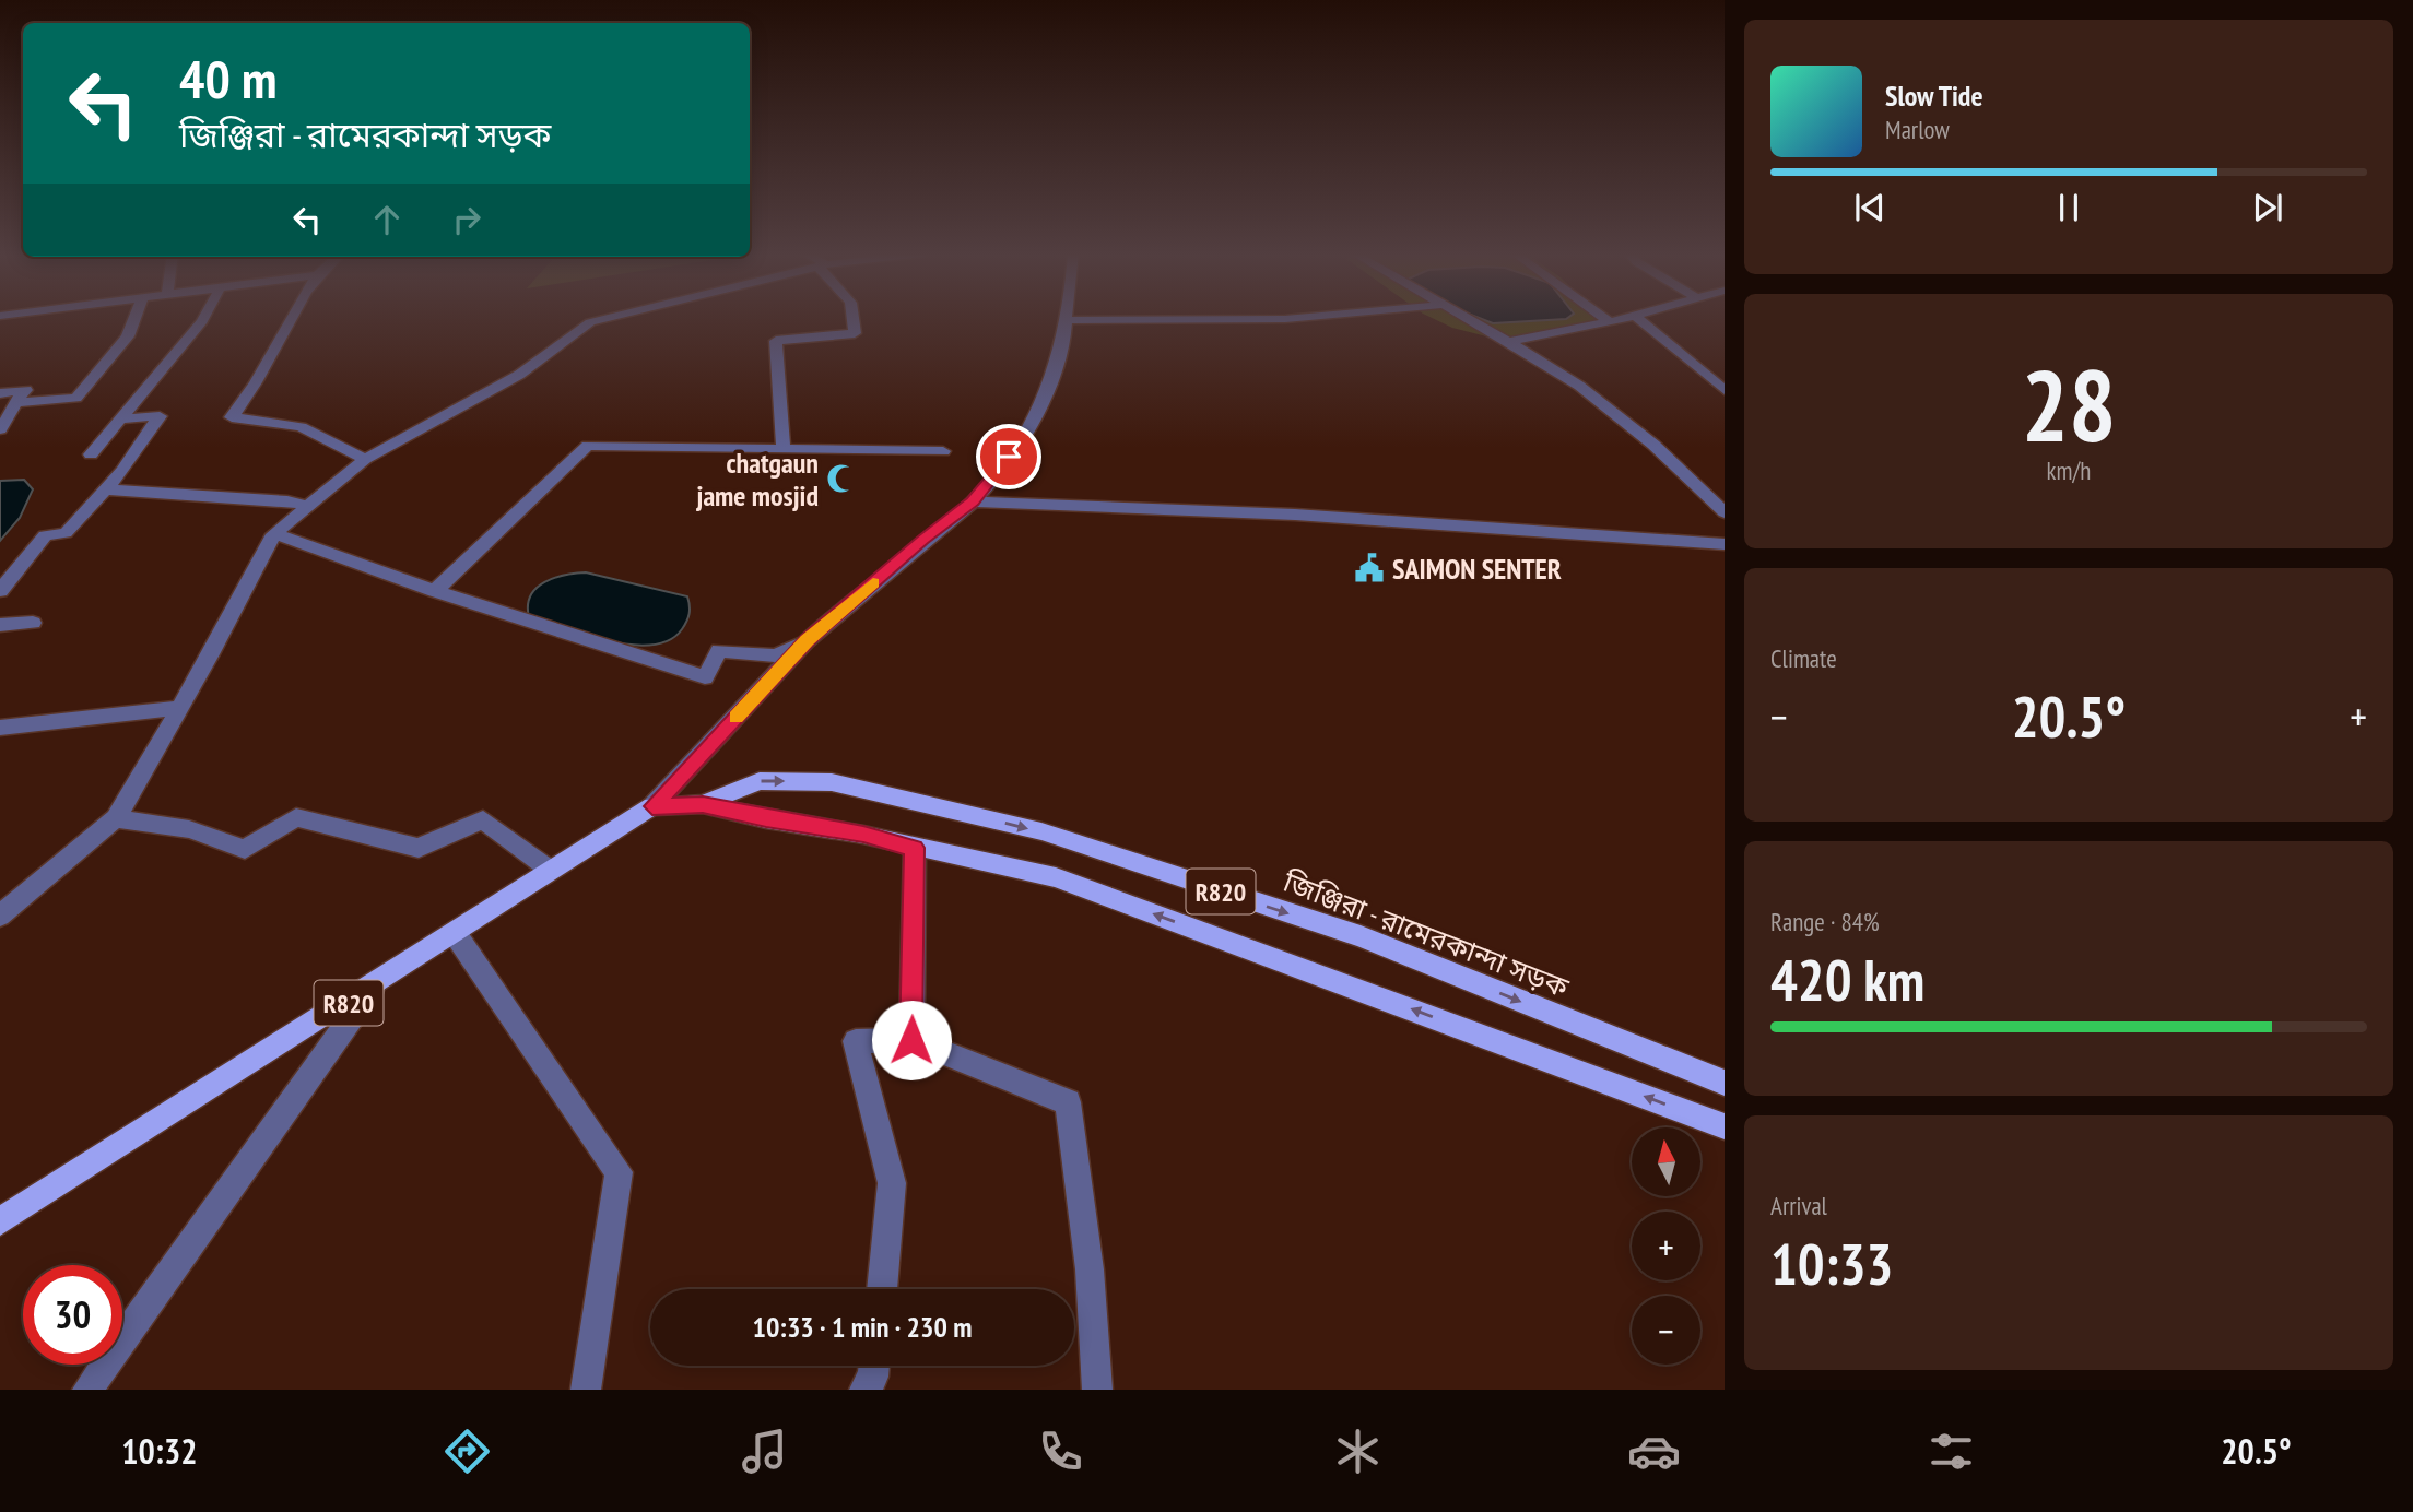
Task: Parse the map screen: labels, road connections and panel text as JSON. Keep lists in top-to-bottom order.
{
  "streets": {
    "main road": ["R820", "জিঞ্জিরা - রামেরকান্দা সড়ক"]
  },
  "crossings": [
    ["R820", "জিঞ্জিরা - রামেরকান্দা সড়ক"]
  ],
  "places": {
    "mosque": ["chatgaun jame mosjid"],
    "public building": ["SAIMON SENTER"]
  },
  "north": "top",
  "page": {
    "turn": ["40 m", "জিঞ্জিরা - রামেরকান্দা সড়ক"],
    "song": ["Slow Tide", "Marlow"],
    "tile": [
      ["28", "km/h"],
      "Climate",
      ["Range · 84%", "420 km"],
      ["Arrival", "10:33"]
    ],
    "heat": ["−", "20.5°", "+"],
    "map_buttons": ["+", "−"],
    "limit": "30",
    "trip": "10:33 · 1 min · 230 m",
    "tabs": ["10:32", "20.5°"]
  }
}
